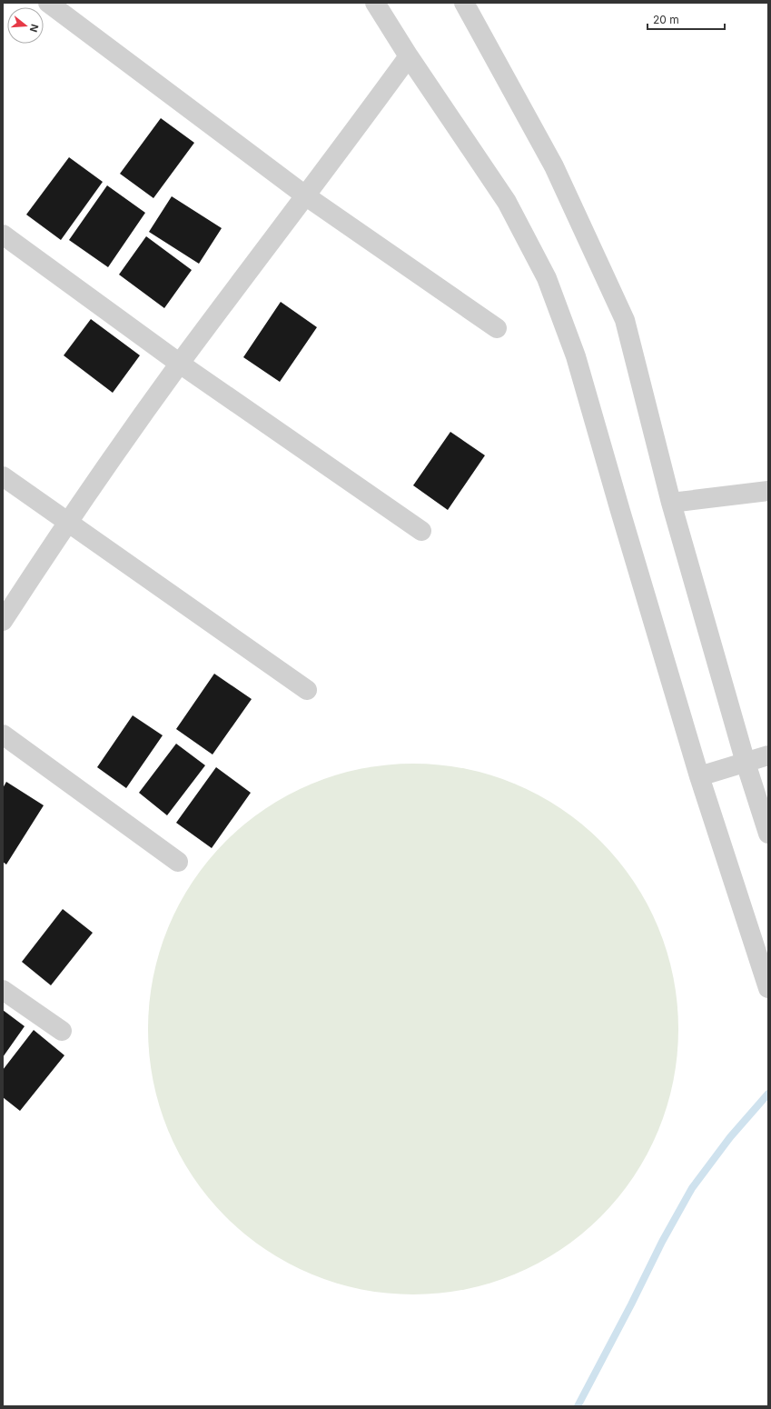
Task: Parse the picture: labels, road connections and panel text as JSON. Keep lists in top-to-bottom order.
{
  "scale_bar": "20 m",
  "north": "right"
}
